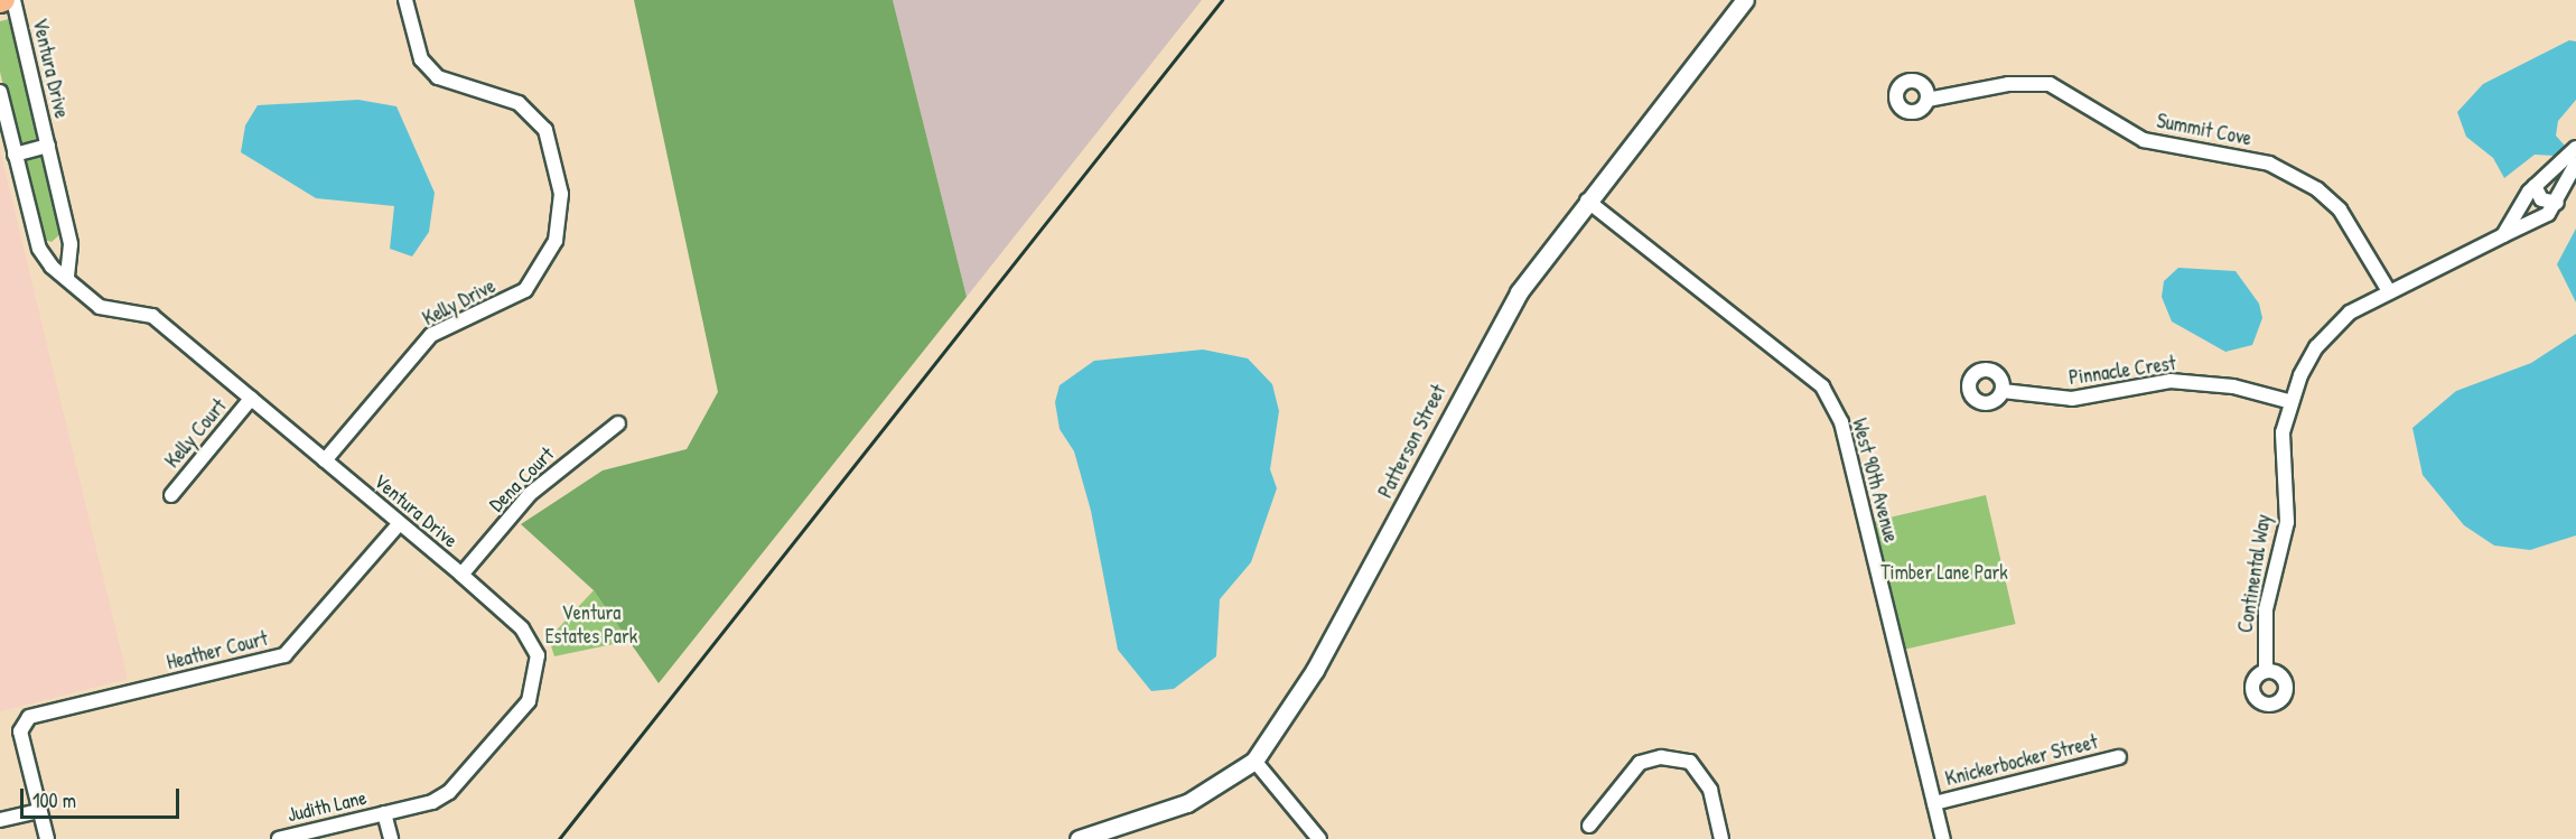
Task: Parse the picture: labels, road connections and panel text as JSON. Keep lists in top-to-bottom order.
{
  "streets": {
    "street": [
      "Ventura Drive",
      "Summit Cove",
      "Kelly Drive",
      "Pinnacle Crest",
      "Kelly Court",
      "Patterson Street",
      "Dena Court",
      "West 90th Avenue",
      "Continental Way",
      "Heather Court",
      "Knickerbocker Street",
      "Judith Lane"
    ]
  },
  "crossings": [
    ["Ventura Drive", "Kelly Drive"],
    ["Ventura Drive", "Kelly Court"],
    ["Ventura Drive", "Dena Court"],
    ["Ventura Drive", "Heather Court"],
    ["Ventura Drive", "Judith Lane"],
    ["Summit Cove", "Continental Way"],
    ["Pinnacle Crest", "Continental Way"],
    ["Patterson Street", "West 90th Avenue"],
    ["West 90th Avenue", "Knickerbocker Street"]
  ],
  "parks": ["Timber Lane Park", "Ventura Estates Park"],
  "scale_bar": "100 m"
}
